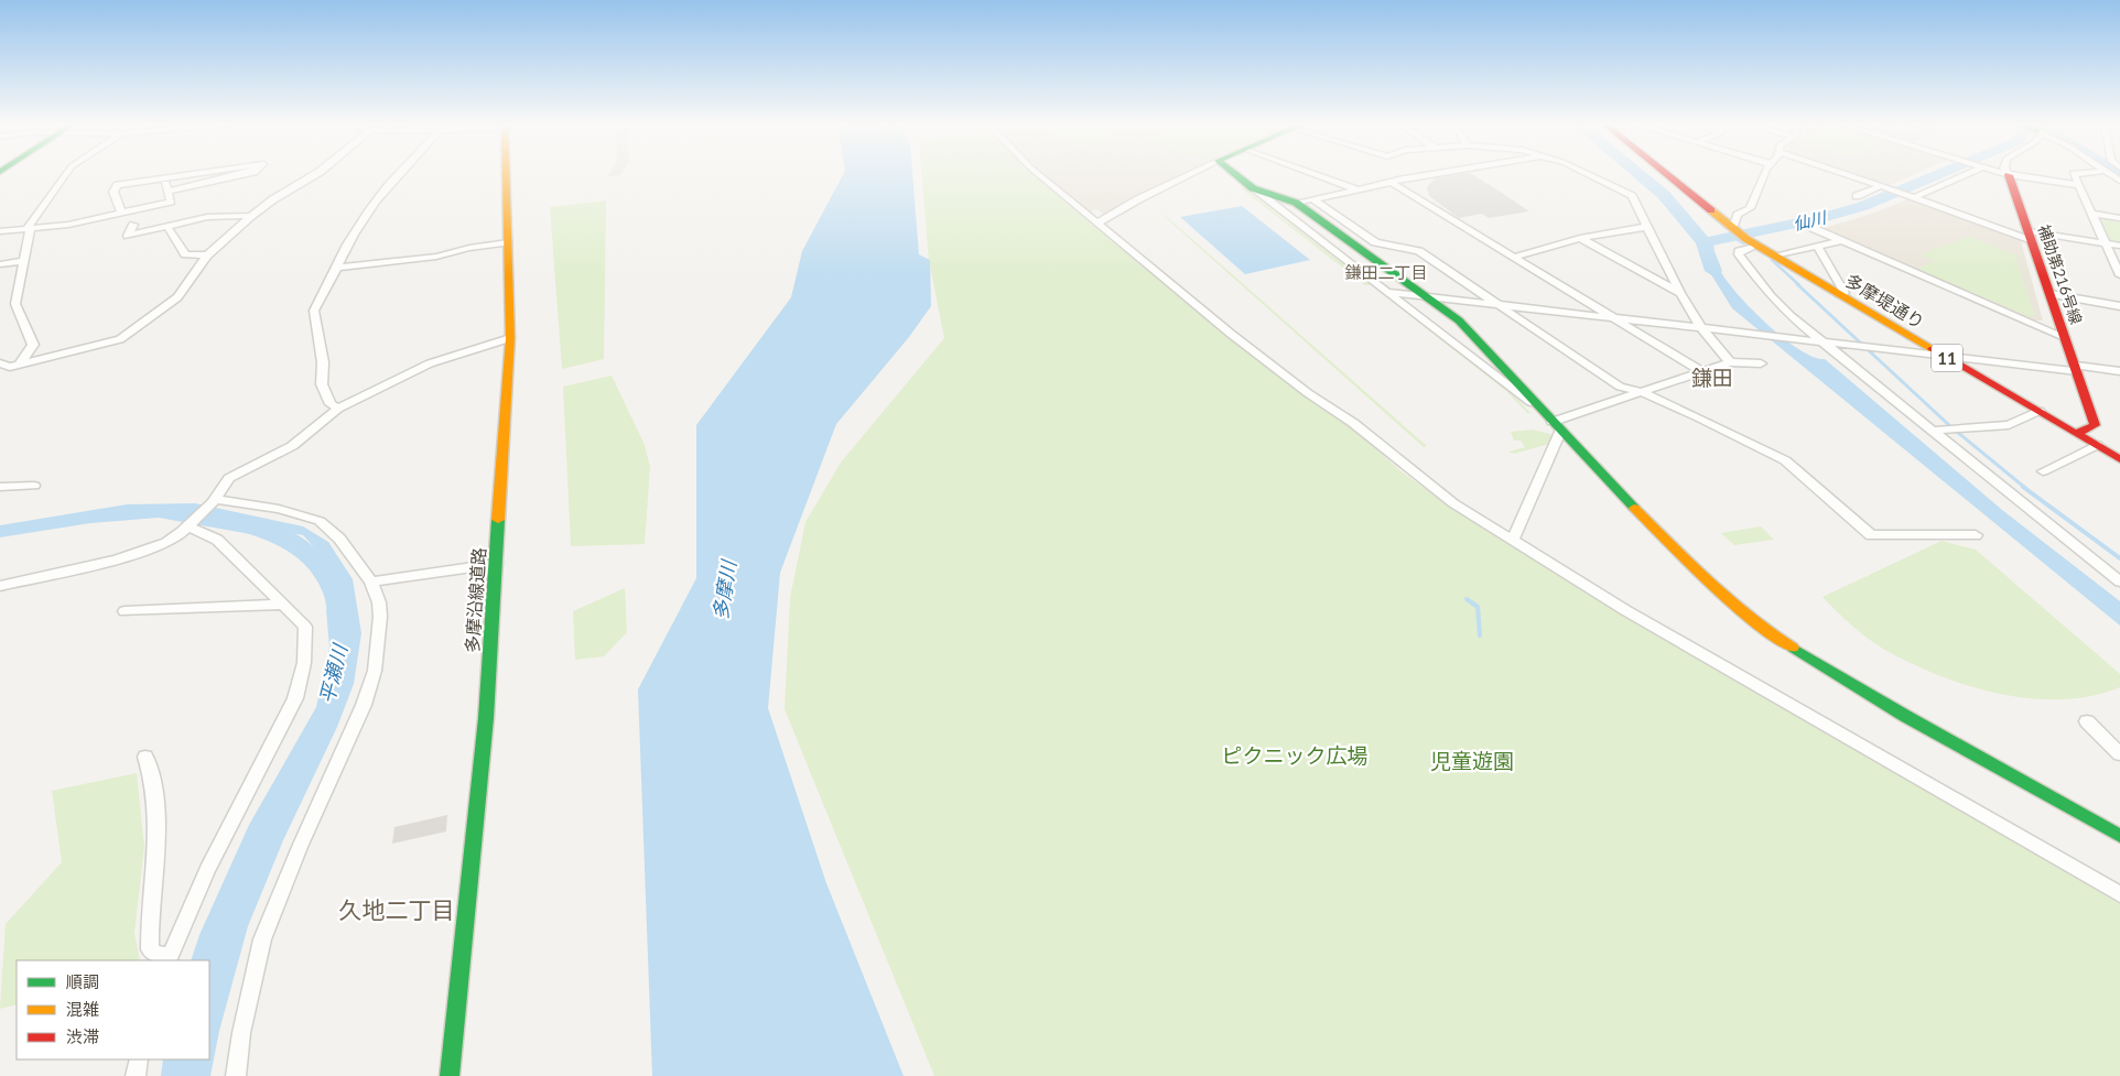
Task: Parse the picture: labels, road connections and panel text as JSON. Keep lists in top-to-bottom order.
{
  "streets": {
    "main road": [
      "補助第216号線",
      "多摩堤通り",
      "11",
      "多摩沿線道路"
    ]
  },
  "crossings": [
    ["補助第216号線", "多摩堤通り"]
  ],
  "districts": ["鎌田二丁目", "鎌田", "久地二丁目"],
  "water": ["仙川", "多摩川", "平瀬川"],
  "parks": ["ピクニック広場", "児童遊園"],
  "legend": ["順調", "混雑", "渋滞"]
}
